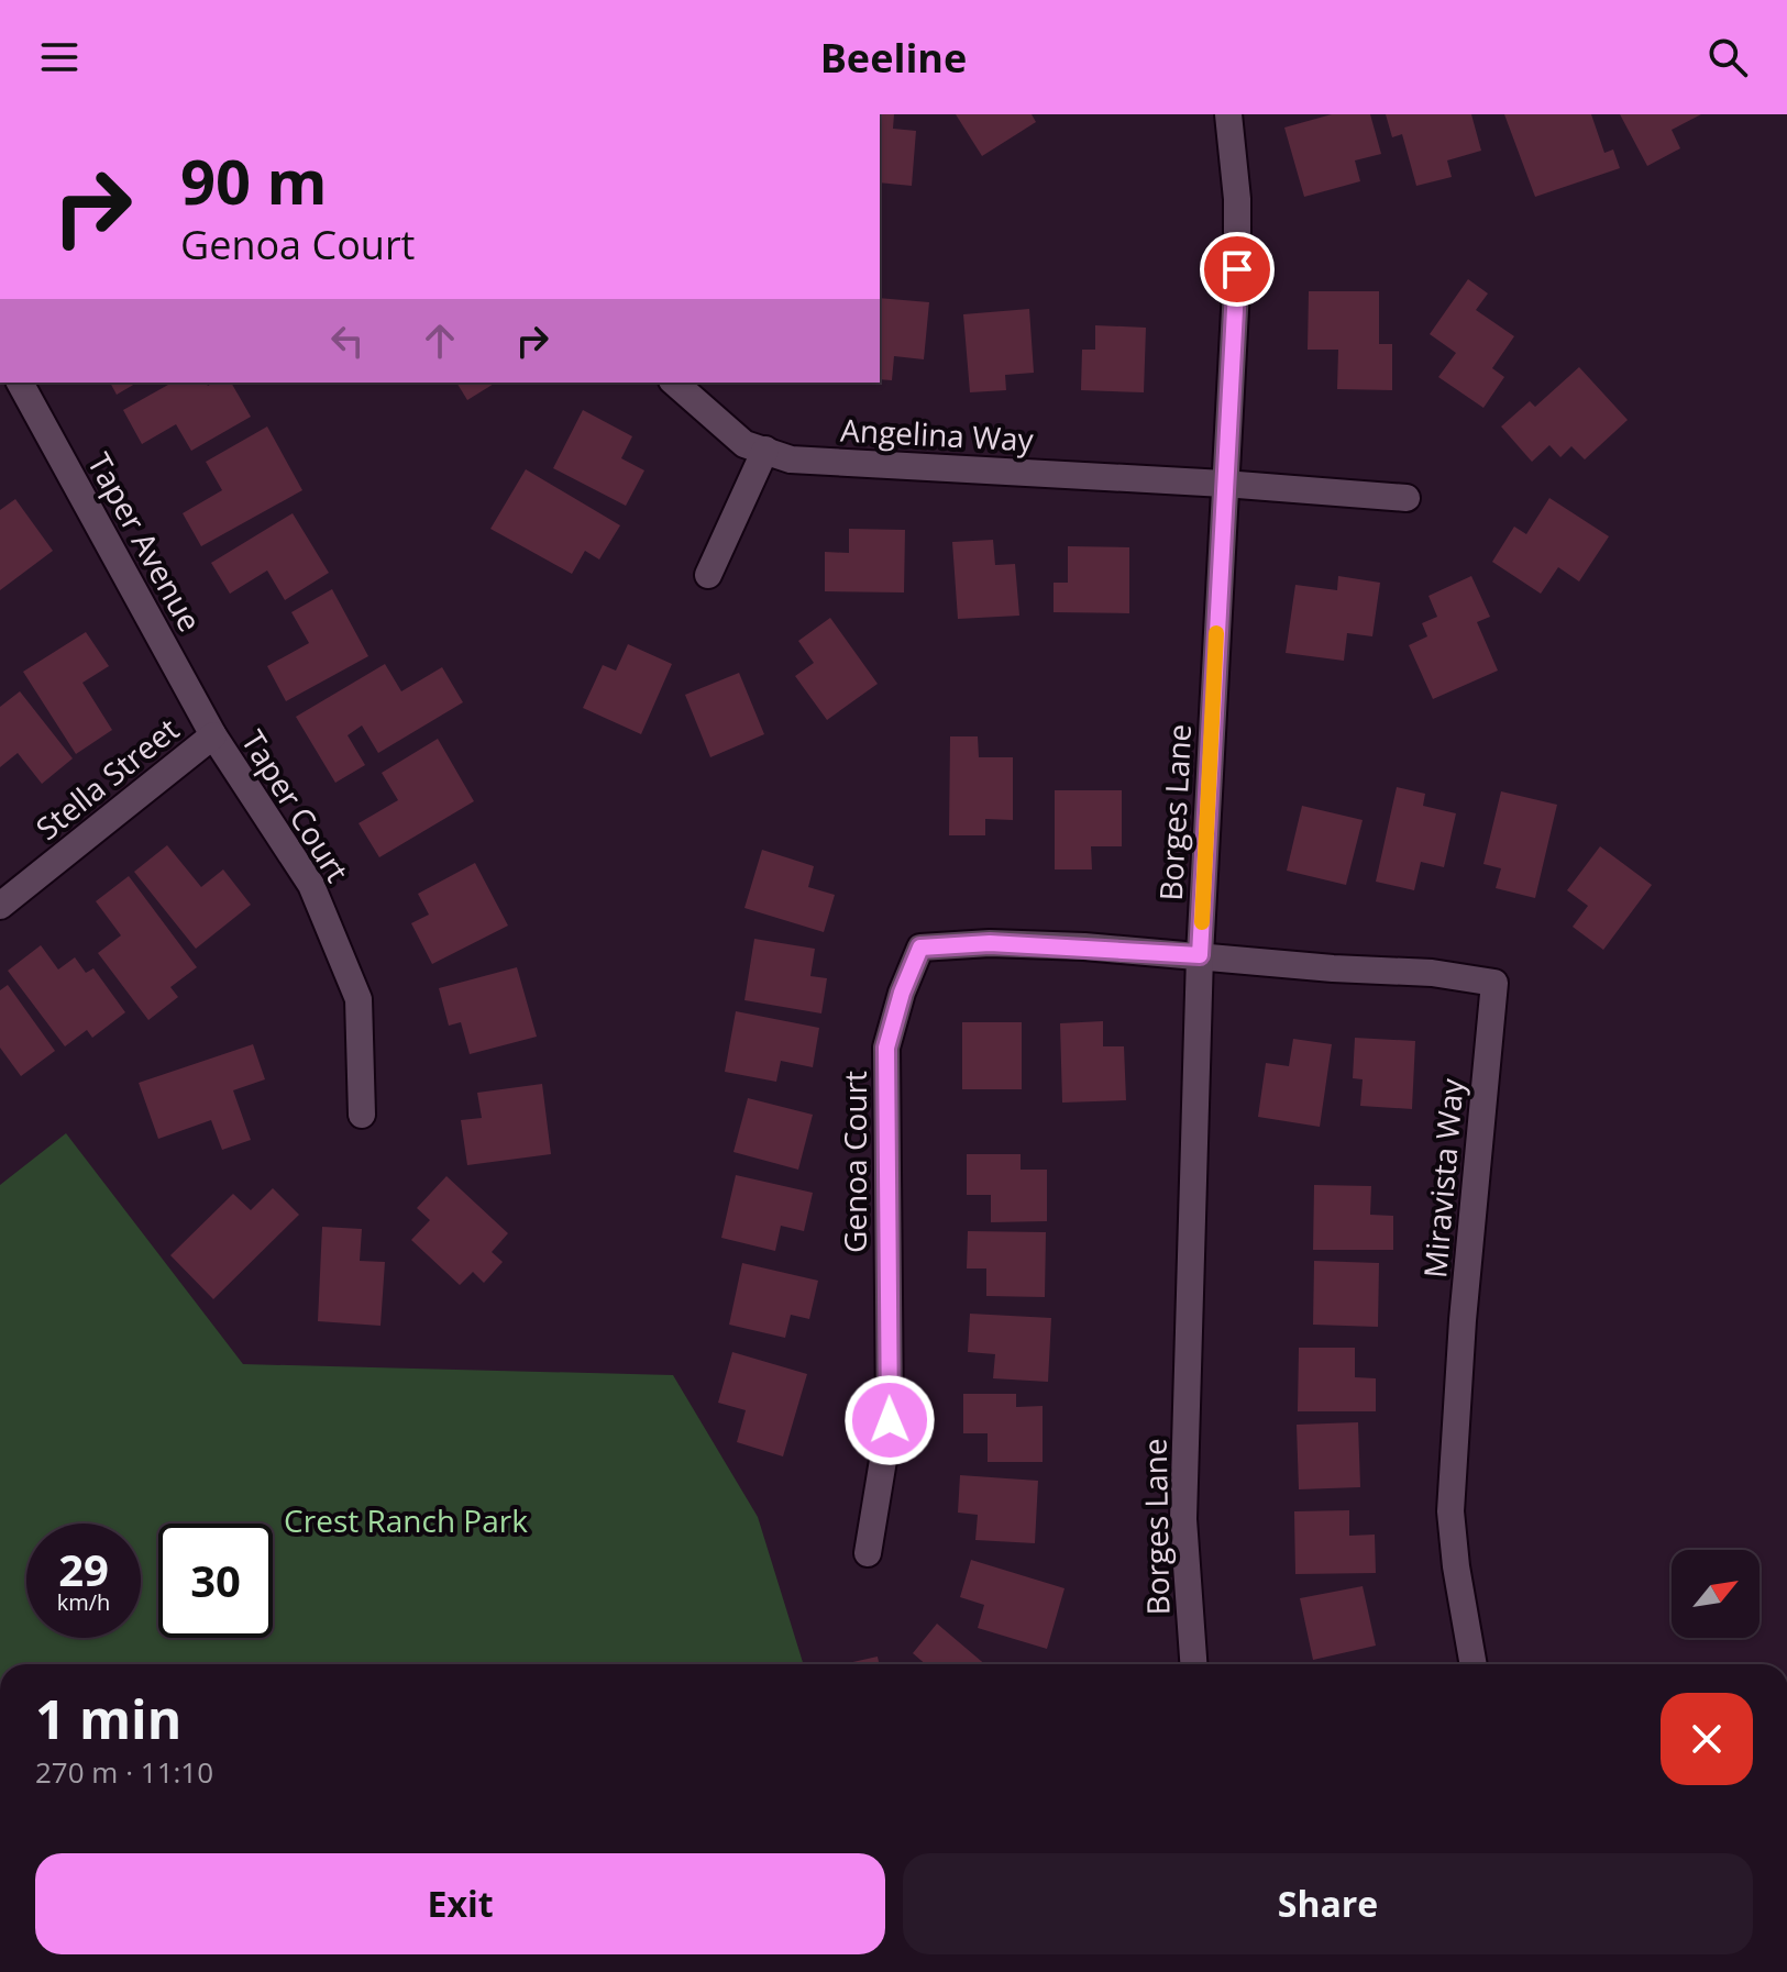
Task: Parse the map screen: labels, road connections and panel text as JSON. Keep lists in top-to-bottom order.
{
  "streets": {
    "street": [
      "Angelina Way",
      "Taper Avenue",
      "Stella Street",
      "Taper Court",
      "Borges Lane",
      "Genoa Court",
      "Miravista Way"
    ]
  },
  "crossings": [
    ["Angelina Way", "Borges Lane"],
    ["Taper Avenue", "Stella Street"],
    ["Taper Avenue", "Taper Court"],
    ["Stella Street", "Taper Court"],
    ["Borges Lane", "Genoa Court"],
    ["Borges Lane", "Miravista Way"],
    ["Genoa Court", "Miravista Way"]
  ],
  "parks": ["Crest Ranch Park"],
  "north": "top right",
  "page": {
    "header": "Beeline",
    "turn": ["90 m", "Genoa Court"],
    "speed": "29 km/h",
    "limit": "30",
    "heading": ["1 min", "270 m · 11:10"],
    "buttons": ["Exit", "Share"]
  }
}
